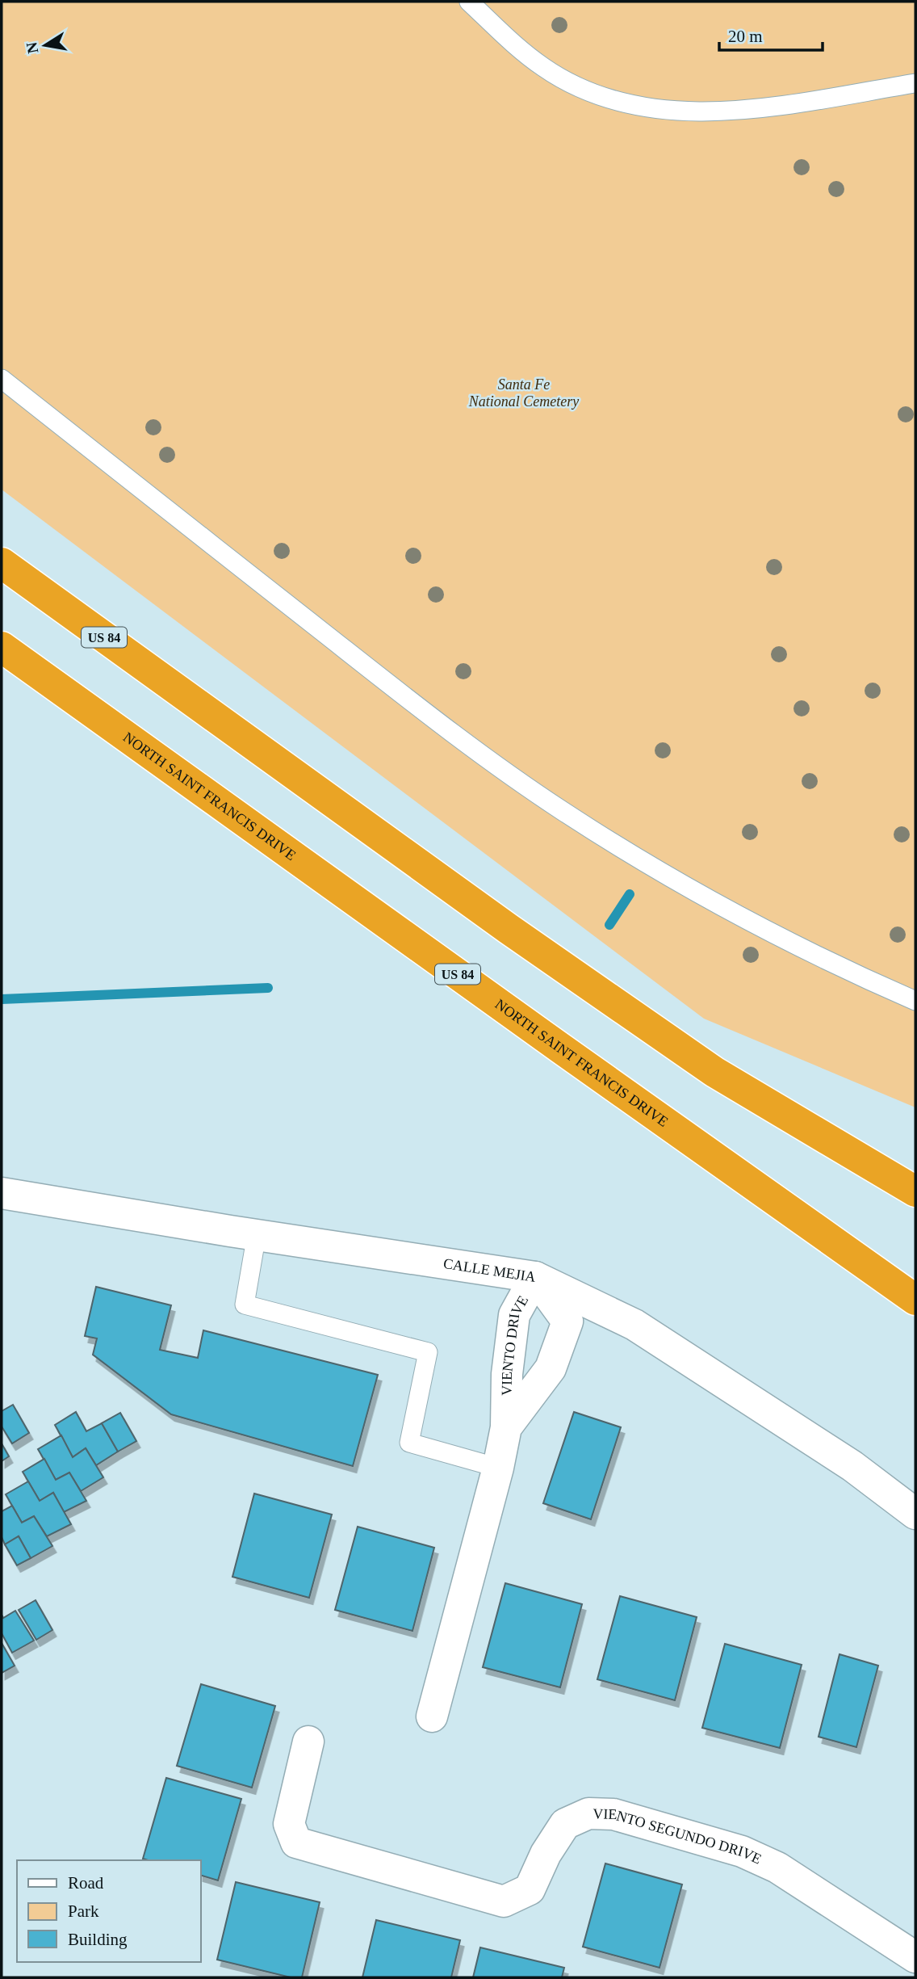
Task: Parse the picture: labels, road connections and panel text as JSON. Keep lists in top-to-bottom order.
{
  "streets": {
    "highway": ["US 84", "NORTH SAINT FRANCIS DRIVE"],
    "street": ["CALLE MEJIA", "VIENTO DRIVE", "VIENTO SEGUNDO DRIVE"]
  },
  "crossings": [
    ["CALLE MEJIA", "VIENTO DRIVE"]
  ],
  "parks": ["Santa Fe National Cemetery"],
  "legend": ["Road", "Park", "Building"],
  "scale_bar": "20 m",
  "north": "left"
}
